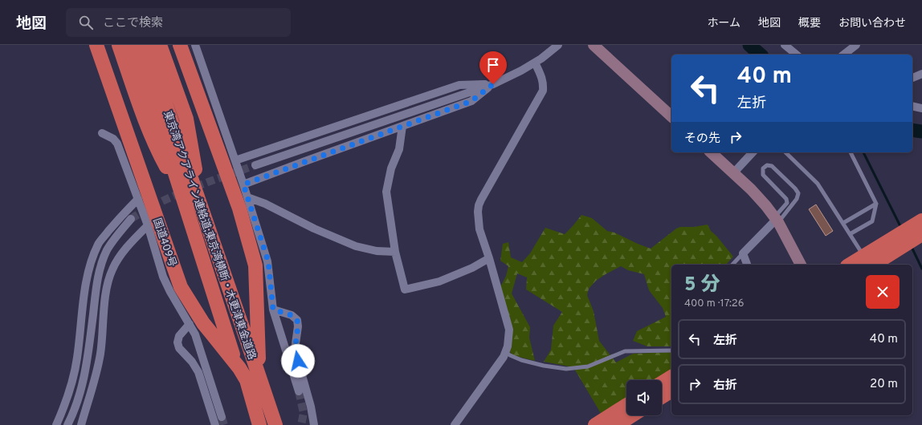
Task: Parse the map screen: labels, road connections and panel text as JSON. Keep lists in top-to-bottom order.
{
  "streets": {
    "highway": ["東京湾アクアライン連絡道;東京湾横断・木更津東金道路", "国道409号"]
  },
  "page": {
    "header": "地図",
    "search": "ここで検索",
    "nav": [
      "ホーム",
      "地図",
      "概要",
      "お問い合わせ"
    ],
    "turn": ["40 m", "左折"],
    "then": "その先",
    "heading": ["5 分", "400 m · 17:26"],
    "list": [
      {
        "name": "左折",
        "value": "40 m"
      },
      {
        "name": "右折",
        "value": "20 m"
      }
    ]
  }
}
